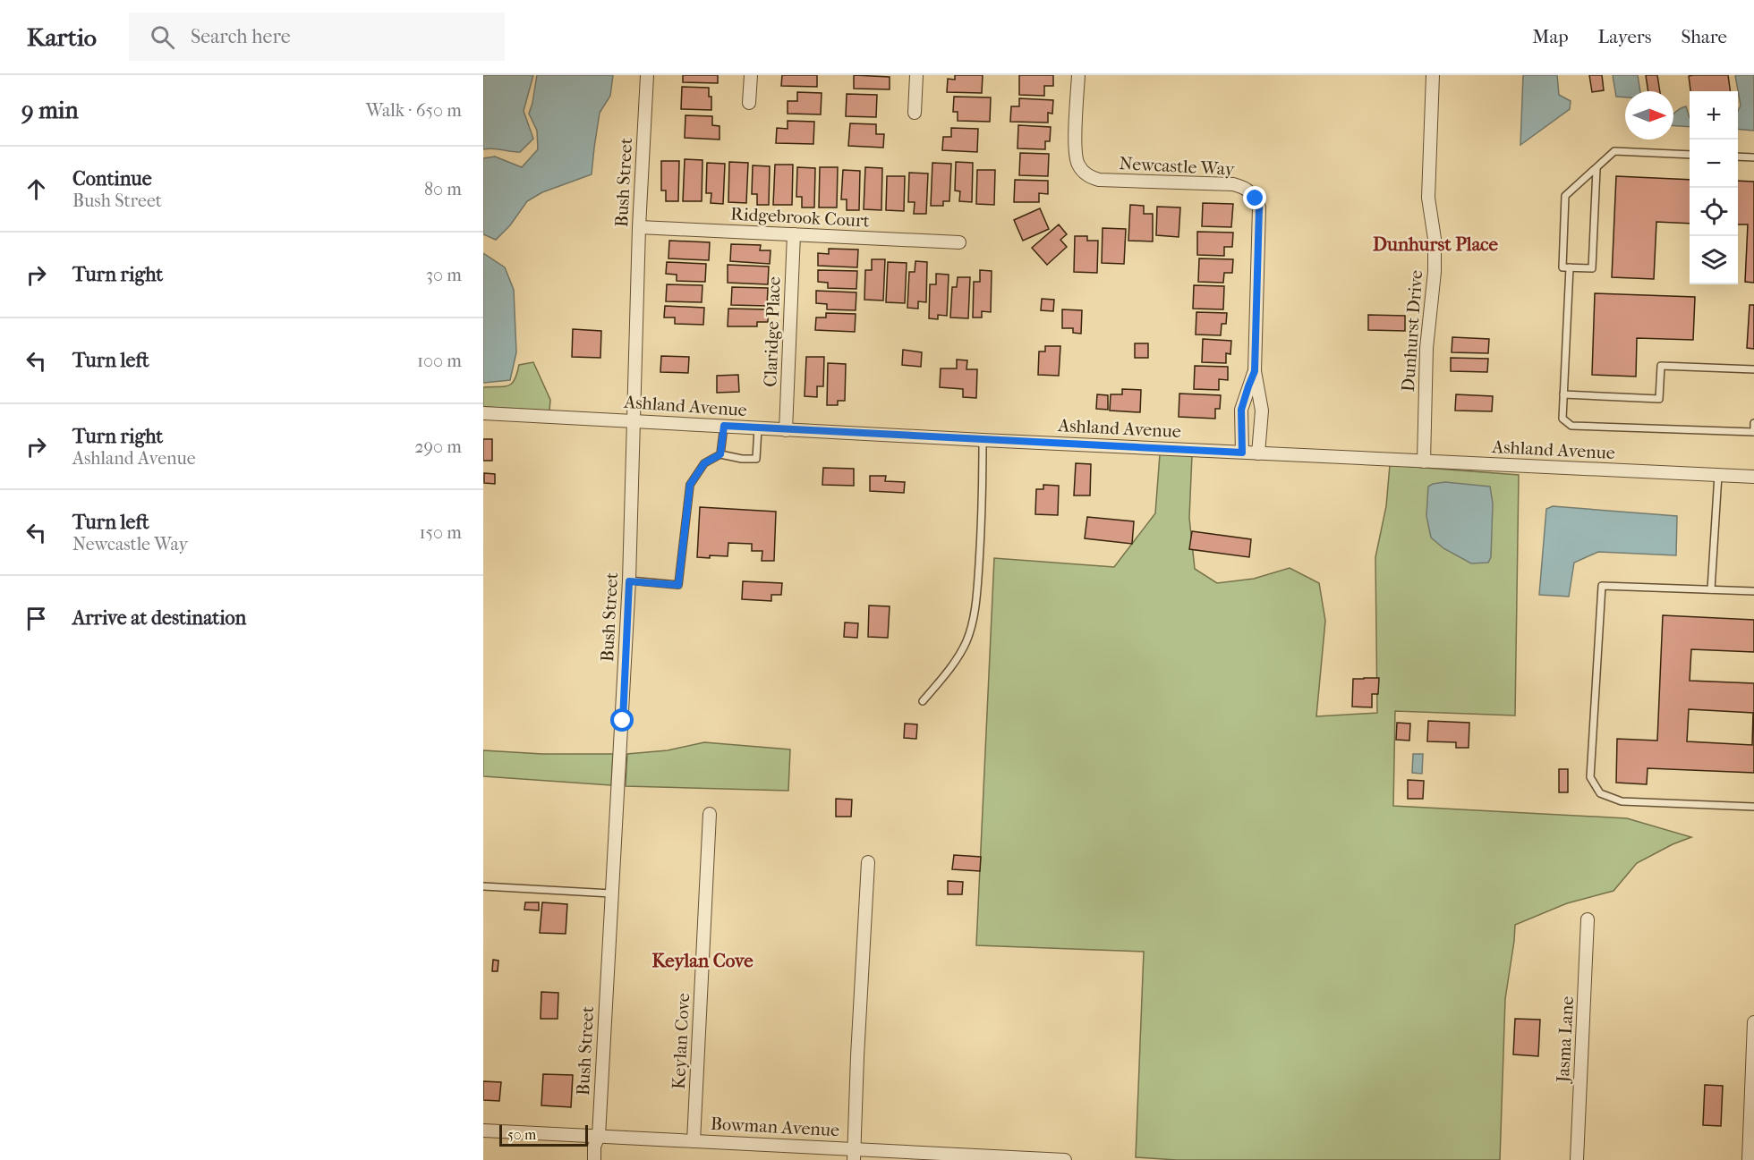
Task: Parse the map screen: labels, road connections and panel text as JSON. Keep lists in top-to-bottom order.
{
  "streets": {
    "street": [
      "Newcastle Way",
      "Bush Street",
      "Ridgebrook Court",
      "Dunhurst Drive",
      "Claridge Place",
      "Ashland Avenue",
      "Jasma Lane",
      "Keylan Cove",
      "Bowman Avenue"
    ]
  },
  "crossings": [
    ["Newcastle Way", "Ashland Avenue"],
    ["Bush Street", "Ridgebrook Court"],
    ["Bush Street", "Ashland Avenue"],
    ["Bush Street", "Bowman Avenue"],
    ["Ridgebrook Court", "Claridge Place"],
    ["Dunhurst Drive", "Ashland Avenue"],
    ["Claridge Place", "Ashland Avenue"],
    ["Keylan Cove", "Bowman Avenue"]
  ],
  "districts": ["Dunhurst Place", "Keylan Cove"],
  "scale_bar": "50 m",
  "north": "right",
  "page": {
    "header": "Kartio",
    "search": "Search here",
    "nav": ["Map", "Layers", "Share"],
    "heading": ["9 min", "Walk · 650 m"],
    "map_buttons": ["+", "−"],
    "list": [
      ["Continue", "Bush Street", "80 m"],
      ["Turn right", "30 m"],
      ["Turn left", "100 m"],
      ["Turn right", "Ashland Avenue", "290 m"],
      ["Turn left", "Newcastle Way", "150 m"],
      "Arrive at destination"
    ],
    "scale": "50 m"
  }
}
